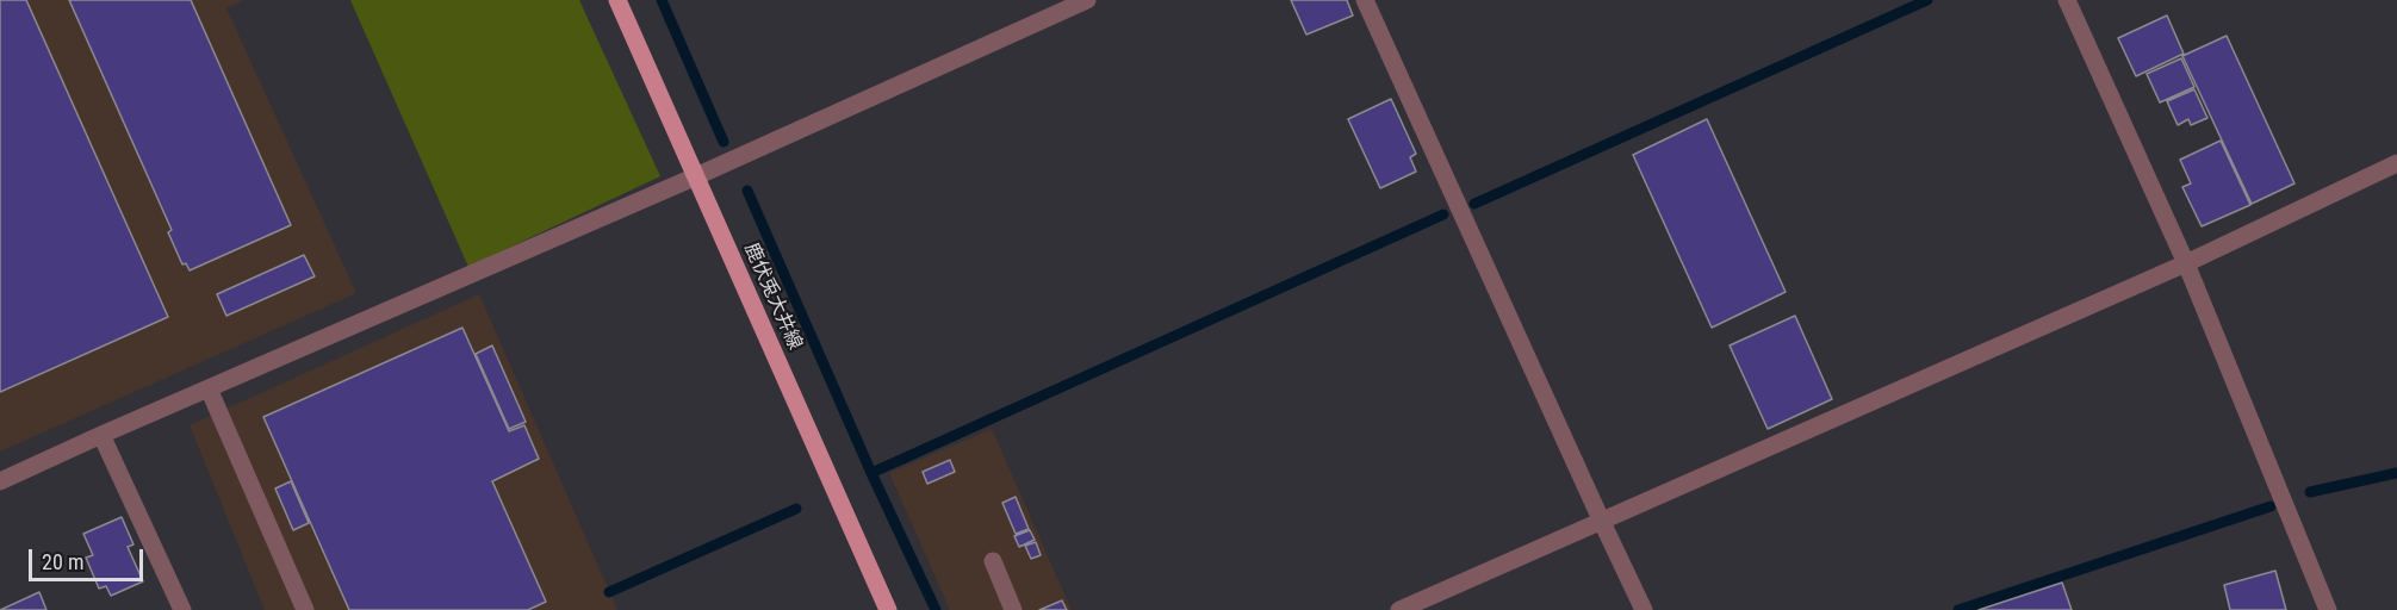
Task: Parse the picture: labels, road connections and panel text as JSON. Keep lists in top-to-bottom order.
{
  "streets": {
    "main road": ["鹿伏兎大井線"]
  },
  "scale_bar": "20 m"
}
